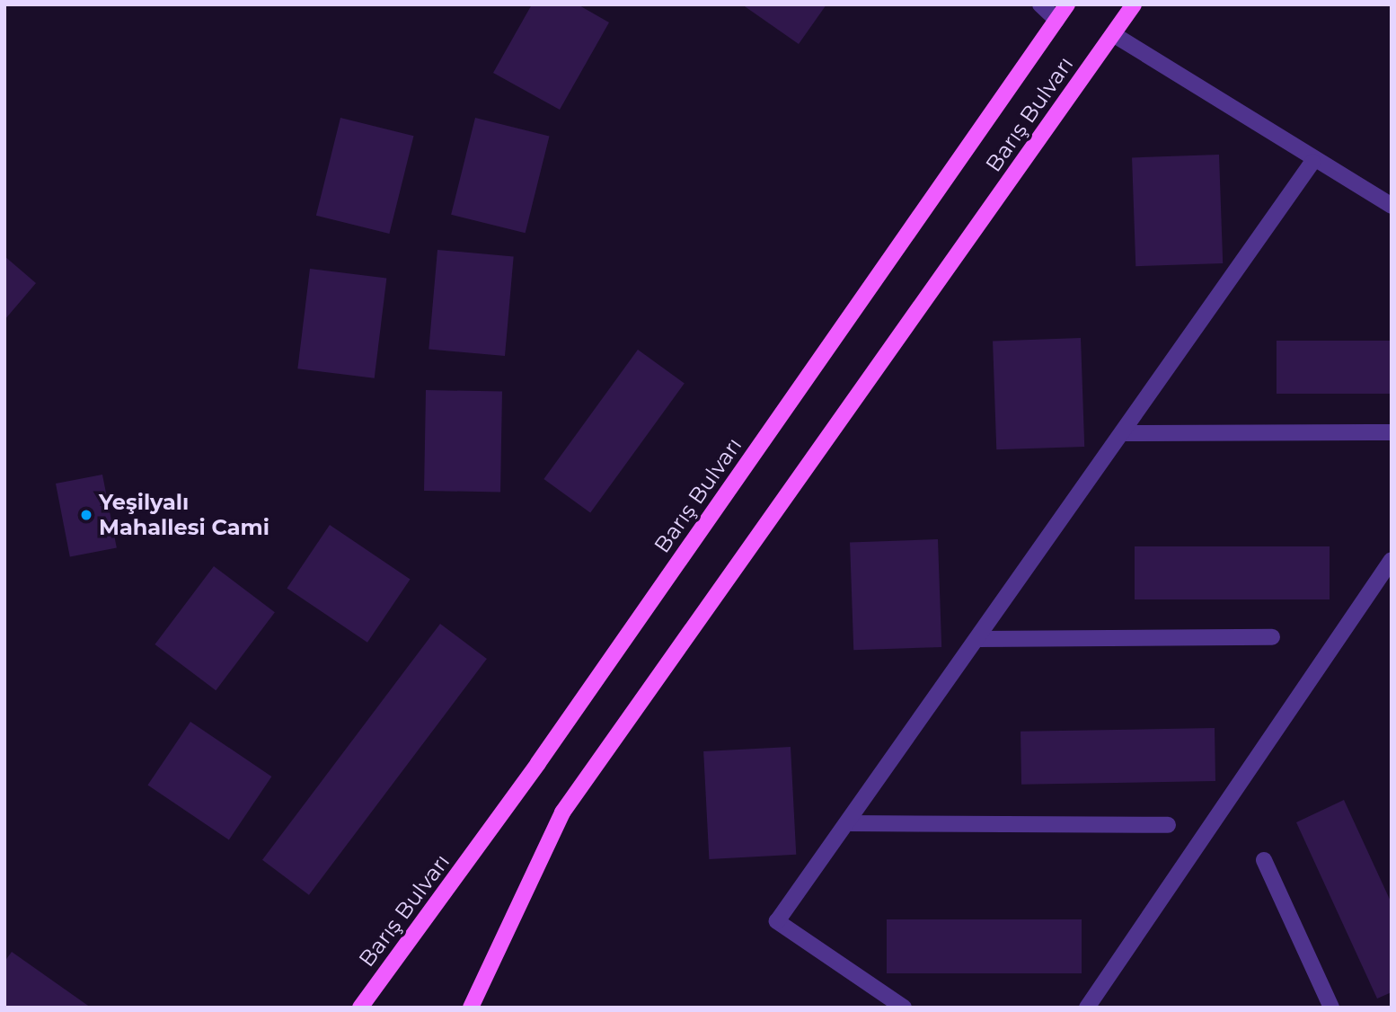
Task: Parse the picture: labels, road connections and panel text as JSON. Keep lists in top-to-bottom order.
{
  "streets": {
    "main road": ["Barış Bulvarı"]
  },
  "places": ["Yeşilyalı Mahallesi Cami"]
}
